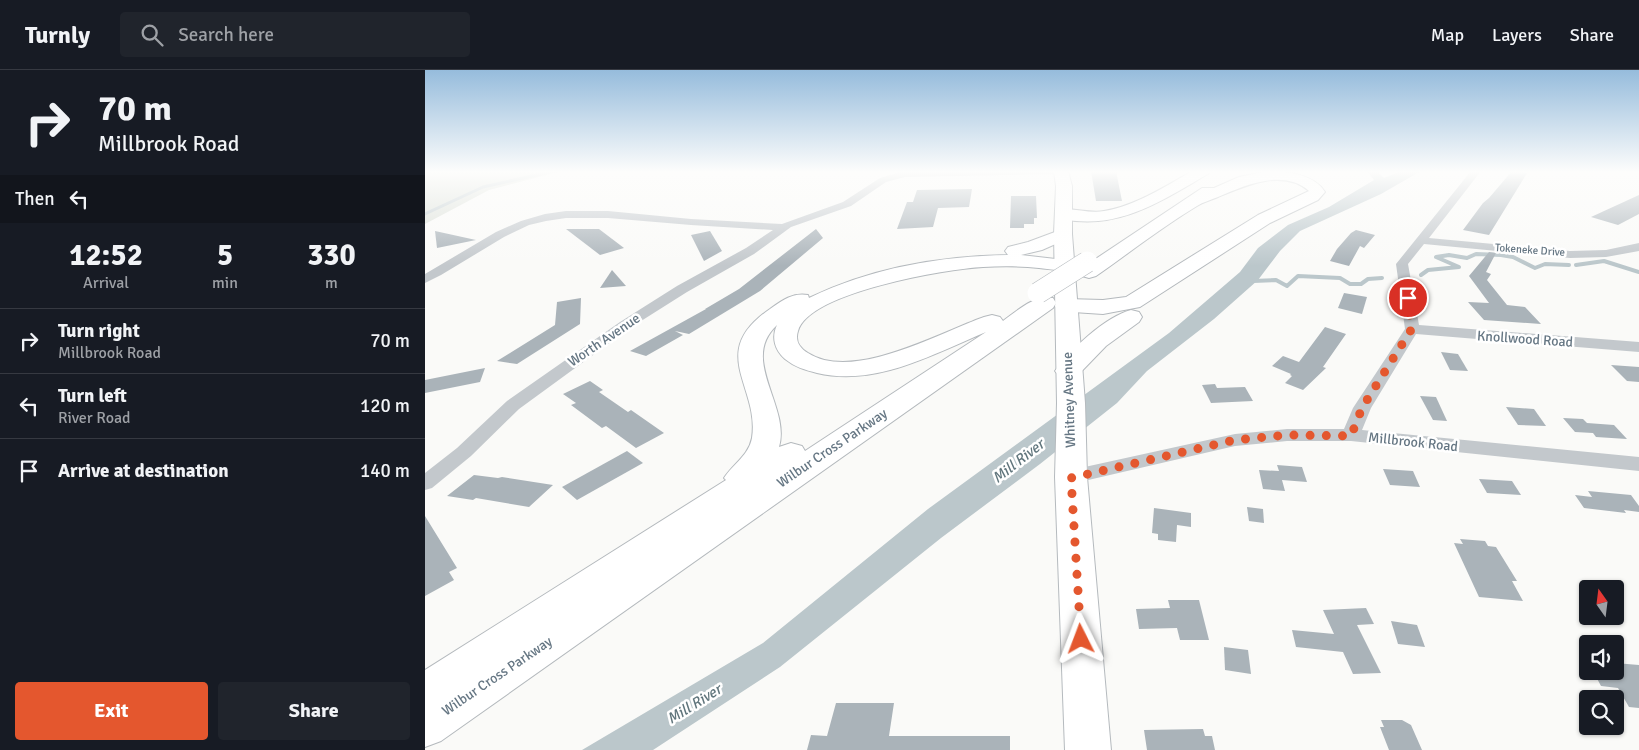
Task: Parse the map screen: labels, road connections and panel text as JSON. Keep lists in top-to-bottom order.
{
  "streets": {
    "main road": ["Whitney Avenue", "Wilbur Cross Parkway"],
    "street": [
      "Tokeneke Drive",
      "Knollwood Road",
      "Worth Avenue",
      "Millbrook Road"
    ]
  },
  "crossings": [
    ["Whitney Avenue", "Millbrook Road"],
    ["Whitney Avenue", "Wilbur Cross Parkway"]
  ],
  "water": ["Mill River"],
  "north": "top",
  "page": {
    "header": "Turnly",
    "search": "Search here",
    "nav": ["Map", "Layers", "Share"],
    "turn": ["70 m", "Millbrook Road"],
    "then": "Then",
    "eta": [
      "12:52",
      "Arrival",
      "5",
      "min",
      "330",
      "m"
    ],
    "list": [
      {
        "name": "Turn right",
        "note": "Millbrook Road",
        "value": "70 m"
      },
      {
        "name": "Turn left",
        "note": "River Road",
        "value": "120 m"
      },
      {
        "name": "Arrive at destination",
        "value": "140 m"
      }
    ],
    "buttons": ["Exit", "Share"]
  }
}
